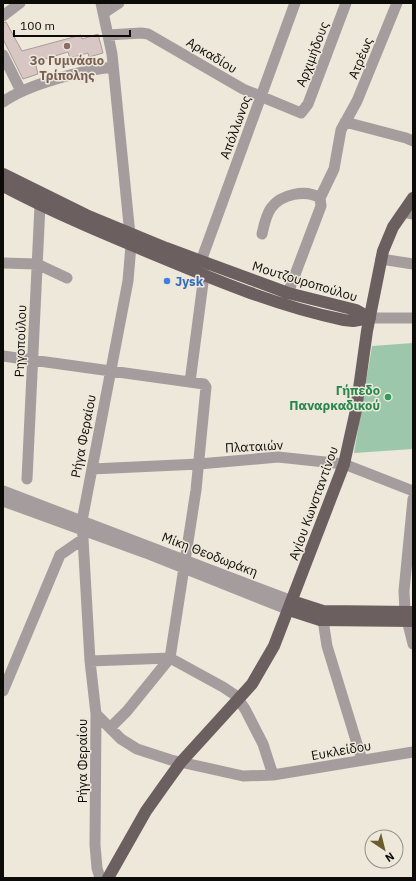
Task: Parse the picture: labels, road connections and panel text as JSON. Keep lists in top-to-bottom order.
{
  "streets": {
    "main road": ["Μουτζουροπούλου", "Αγίου Κωνσταντίνου", "Μίκη Θεοδωράκη"],
    "street": [
      "Αρχιμήδους",
      "Αρκαδίου",
      "Ατρέως",
      "Απόλλωνος",
      "Ρηγοπούλου",
      "Ρήγα Φεραίου",
      "Πλαταιών",
      "Ευκλείδου"
    ]
  },
  "crossings": [
    ["Αρχιμήδους", "Αρκαδίου"],
    ["Αρκαδίου", "Απόλλωνος"],
    ["Αρκαδίου", "Ρήγα Φεραίου"],
    ["Ατρέως", "Μουτζουροπούλου"],
    ["Απόλλωνος", "Μουτζουροπούλου"],
    ["Μουτζουροπούλου", "Ρηγοπούλου"],
    ["Μουτζουροπούλου", "Ρήγα Φεραίου"],
    ["Μουτζουροπούλου", "Αγίου Κωνσταντίνου"],
    ["Ρήγα Φεραίου", "Πλαταιών"],
    ["Ρήγα Φεραίου", "Μίκη Θεοδωράκη"],
    ["Ρήγα Φεραίου", "Ευκλείδου"],
    ["Πλαταιών", "Αγίου Κωνσταντίνου"],
    ["Αγίου Κωνσταντίνου", "Μίκη Θεοδωράκη"],
    ["Αγίου Κωνσταντίνου", "Ευκλείδου"]
  ],
  "places": ["3ο Γυμνάσιο Τρίπολης", "Jysk", "Γήπεδο Παναρκαδικού"],
  "scale_bar": "100 m",
  "north": "bottom right"
}
